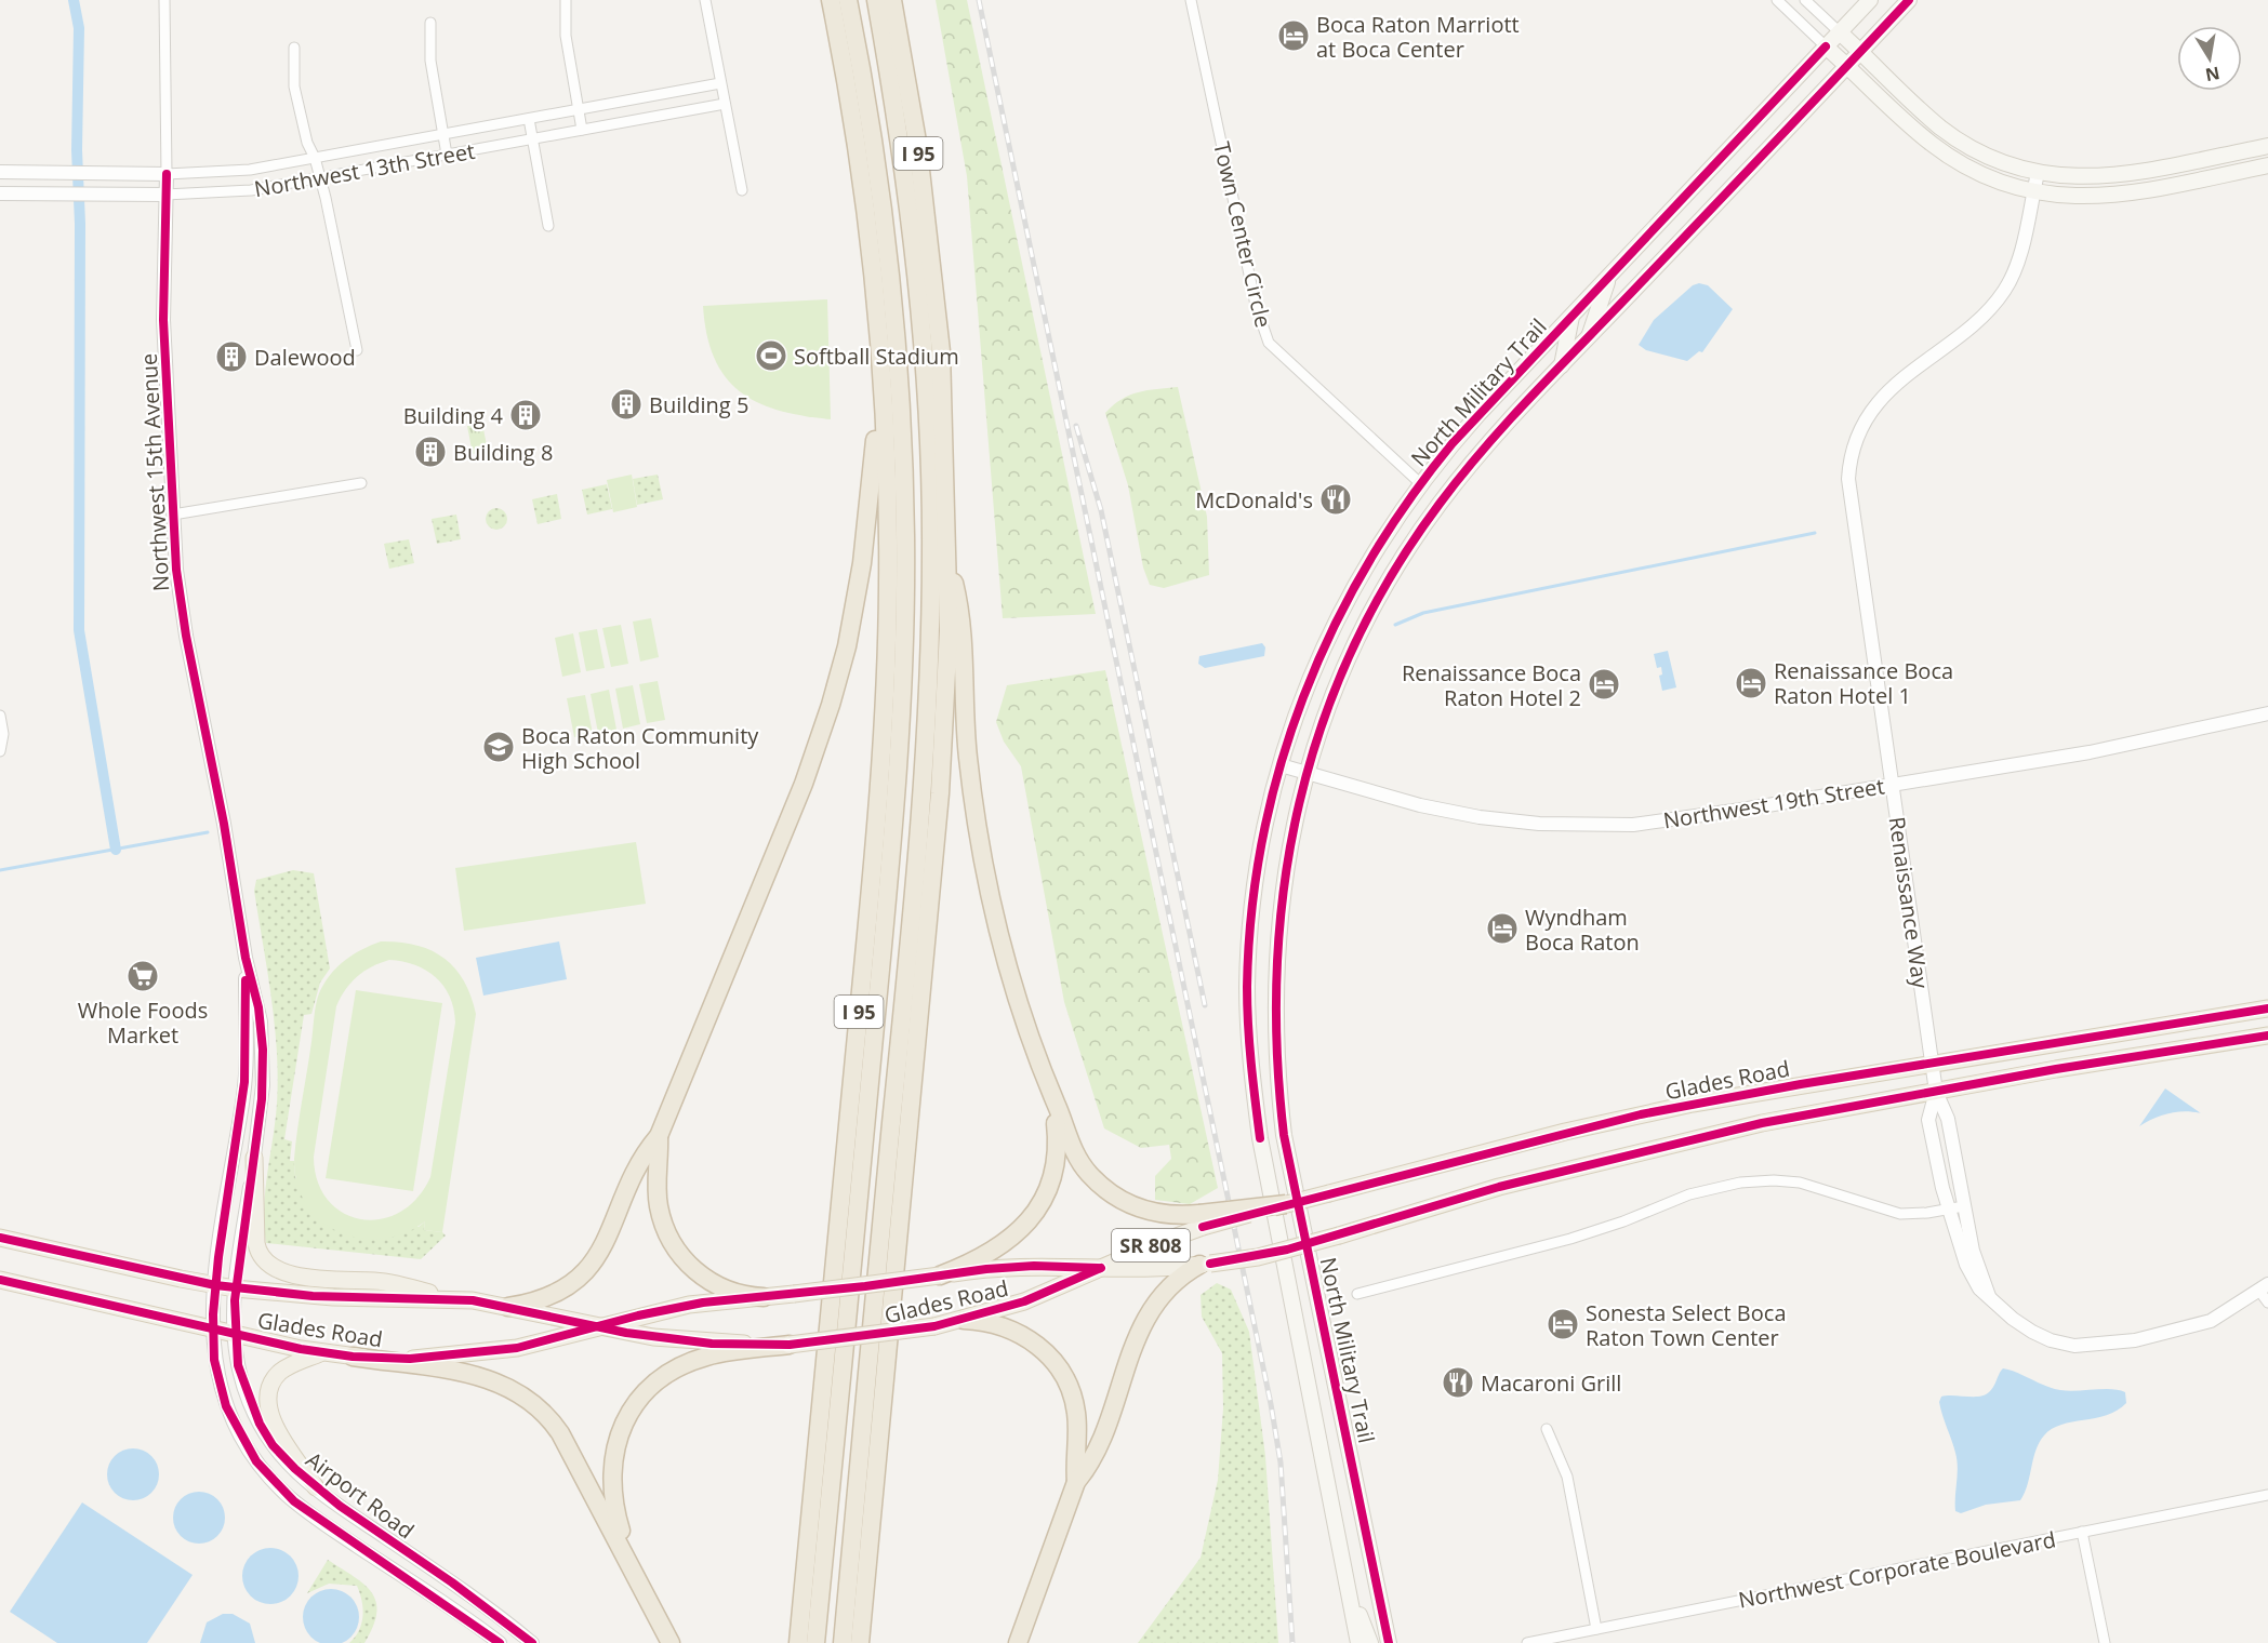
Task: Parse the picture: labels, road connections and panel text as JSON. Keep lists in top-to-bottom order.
{
  "streets": {
    "highway": ["I 95"],
    "main road": ["North Military Trail", "Glades Road", "SR 808"],
    "street": [
      "Northwest 13th Street",
      "Town Center Circle",
      "Northwest 15th Avenue",
      "Northwest 19th Street",
      "Renaissance Way",
      "Airport Road",
      "Northwest Corporate Boulevard"
    ]
  },
  "crossings": [
    ["Northwest 13th Street", "Northwest 15th Avenue"],
    ["Town Center Circle", "North Military Trail"],
    ["North Military Trail", "Northwest 19th Street"],
    ["Northwest 15th Avenue", "Glades Road"],
    ["Northwest 15th Avenue", "Airport Road"],
    ["Northwest 19th Street", "Renaissance Way"],
    ["Renaissance Way", "Glades Road"],
    ["Glades Road", "Airport Road"]
  ],
  "places": {
    "hotel": [
      "Boca Raton Marriott at Boca Center",
      "Renaissance Boca Raton Hotel 1",
      "Renaissance Boca Raton Hotel 2",
      "Wyndham Boca Raton",
      "Sonesta Select Boca Raton Town Center"
    ],
    "sports": ["Softball Stadium"],
    "building": [
      "Dalewood",
      "Building 5",
      "Building 4",
      "Building 8"
    ],
    "restaurant": ["McDonald's", "Macaroni Grill"],
    "school or university": ["Boca Raton Community High School"],
    "supermarket": ["Whole Foods Market"]
  },
  "north": "bottom"
}
